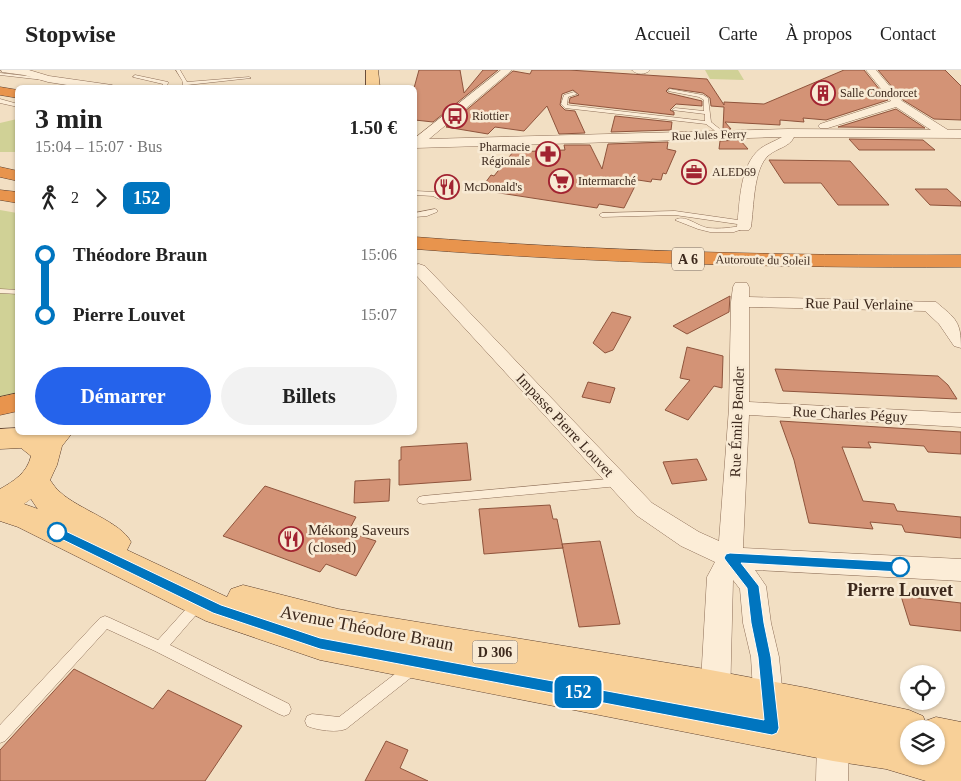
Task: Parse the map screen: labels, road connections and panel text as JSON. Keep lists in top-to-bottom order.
{
  "streets": {
    "highway": ["A 6", "Autoroute du Soleil"],
    "main road": ["Avenue Théodore Braun", "D 306"],
    "street": [
      "Rue Jules Ferry",
      "Rue Paul Verlaine",
      "Rue Charles Péguy",
      "Rue Émile Bender",
      "Impasse Pierre Louvet"
    ]
  },
  "crossings": [
    ["Rue Paul Verlaine", "Rue Émile Bender"],
    ["Rue Charles Péguy", "Rue Émile Bender"],
    ["Rue Émile Bender", "Impasse Pierre Louvet"],
    ["Rue Émile Bender", "Avenue Théodore Braun"]
  ],
  "places": {
    "building": ["Salle Condorcet"],
    "bus stop": ["Riottier"],
    "pharmacy": ["Pharmacie Régionale"],
    "office": ["ALED69"],
    "supermarket": ["Intermarché"],
    "restaurant": ["McDonald's", "Mékong Saveurs (closed)"],
    "other": ["Pierre Louvet"]
  },
  "lines": ["bus line 152"],
  "page": {
    "header": "Stopwise",
    "nav": [
      "Accueil",
      "Carte",
      "À propos",
      "Contact"
    ],
    "on_map": "152",
    "heading": ["3 min", "15:04 – 15:07 · Bus", "1.50 €"],
    "legs": ["2", "152"],
    "list": [
      {
        "name": "Théodore Braun",
        "value": "15:06"
      },
      {
        "name": "Pierre Louvet",
        "value": "15:07"
      }
    ],
    "buttons": ["Démarrer", "Billets"]
  }
}
